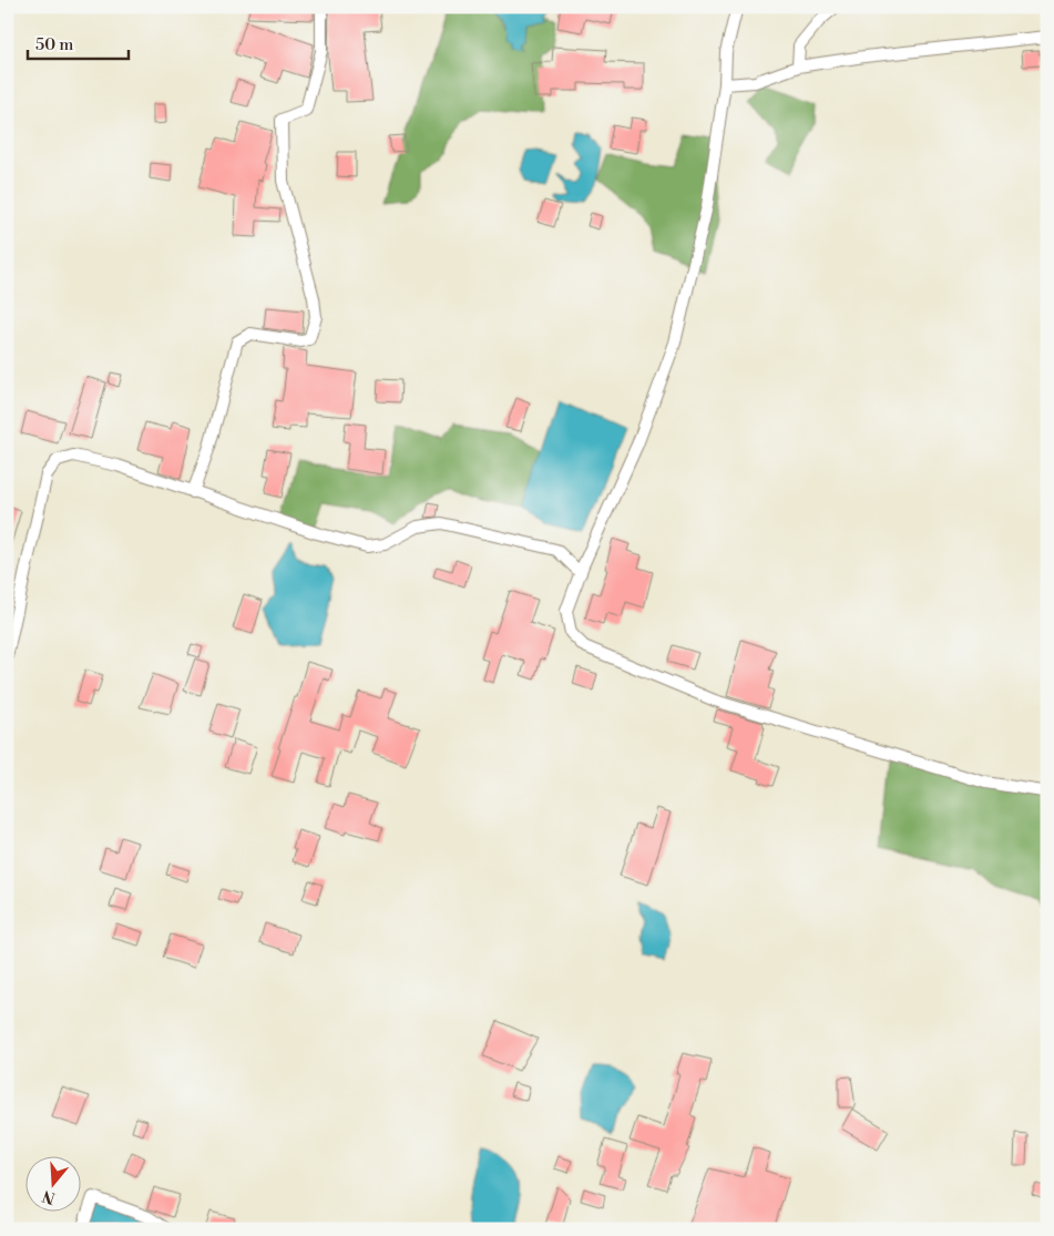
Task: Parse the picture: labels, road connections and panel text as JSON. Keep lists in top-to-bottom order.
{
  "scale_bar": "50 m",
  "north": "bottom"
}
